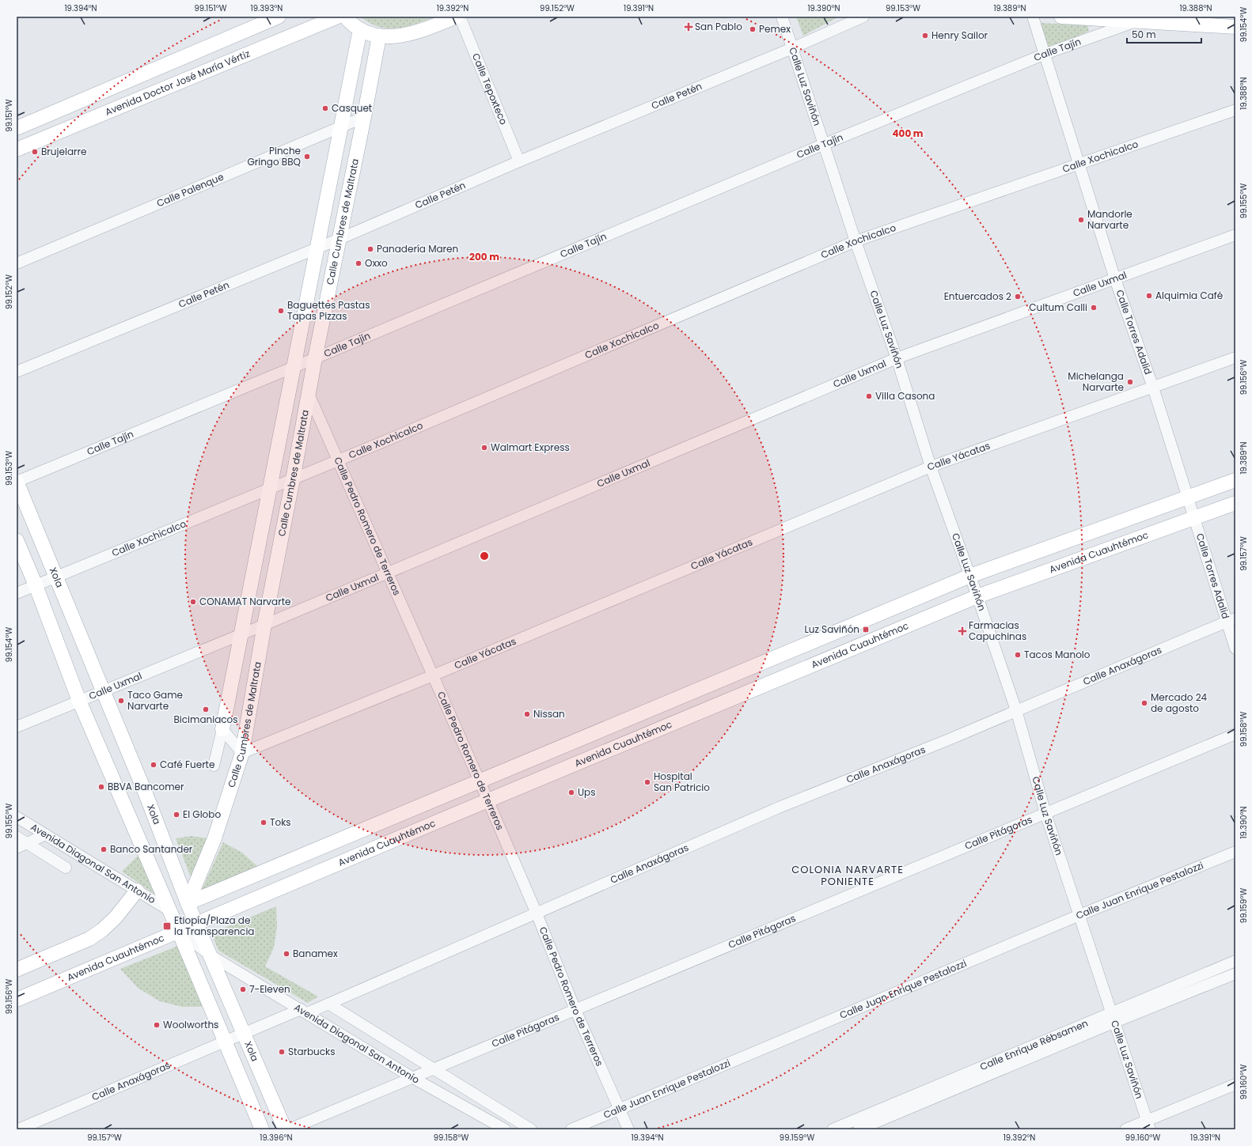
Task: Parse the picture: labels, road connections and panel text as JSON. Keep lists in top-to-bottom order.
{
  "streets": {
    "main road": [
      "Avenida Doctor José María Vértiz",
      "Calle Cumbres de Maltrata",
      "Avenida Cuauhtémoc",
      "Xola"
    ],
    "street": [
      "Calle Tajín",
      "Calle Luz Saviñón",
      "Calle Tepoxteco",
      "Calle Petén",
      "Calle Xochicalco",
      "Calle Palenque",
      "Calle Uxmal",
      "Calle Torres Adalid",
      "Calle Yácatas",
      "Calle Pedro Romero de Terreros",
      "Calle Anaxágoras",
      "Calle Pitágoras",
      "Avenida Diagonal San Antonio",
      "Calle Juan Enrique Pestalozzi",
      "Calle Enrique Rébsamen"
    ]
  },
  "crossings": [
    ["Calle Tajín", "Calle Luz Saviñón"],
    ["Calle Tajín", "Calle Cumbres de Maltrata"],
    ["Calle Tajín", "Calle Torres Adalid"],
    ["Calle Tajín", "Xola"],
    ["Calle Luz Saviñón", "Calle Petén"],
    ["Calle Luz Saviñón", "Calle Xochicalco"],
    ["Calle Luz Saviñón", "Calle Uxmal"],
    ["Calle Luz Saviñón", "Calle Yácatas"],
    ["Calle Luz Saviñón", "Avenida Cuauhtémoc"],
    ["Calle Luz Saviñón", "Calle Anaxágoras"],
    ["Calle Luz Saviñón", "Calle Pitágoras"],
    ["Calle Luz Saviñón", "Calle Juan Enrique Pestalozzi"],
    ["Calle Luz Saviñón", "Calle Enrique Rébsamen"],
    ["Calle Tepoxteco", "Calle Petén"],
    ["Calle Petén", "Calle Cumbres de Maltrata"],
    ["Calle Xochicalco", "Calle Cumbres de Maltrata"],
    ["Calle Xochicalco", "Calle Torres Adalid"],
    ["Calle Xochicalco", "Calle Pedro Romero de Terreros"],
    ["Calle Xochicalco", "Xola"],
    ["Calle Palenque", "Calle Cumbres de Maltrata"],
    ["Calle Cumbres de Maltrata", "Calle Uxmal"],
    ["Calle Cumbres de Maltrata", "Calle Yácatas"],
    ["Calle Cumbres de Maltrata", "Calle Pedro Romero de Terreros"],
    ["Calle Cumbres de Maltrata", "Xola"],
    ["Calle Uxmal", "Calle Torres Adalid"],
    ["Calle Uxmal", "Calle Pedro Romero de Terreros"],
    ["Calle Uxmal", "Xola"],
    ["Calle Torres Adalid", "Calle Yácatas"],
    ["Calle Torres Adalid", "Avenida Cuauhtémoc"],
    ["Calle Torres Adalid", "Calle Anaxágoras"],
    ["Calle Yácatas", "Calle Pedro Romero de Terreros"],
    ["Calle Pedro Romero de Terreros", "Avenida Cuauhtémoc"],
    ["Calle Pedro Romero de Terreros", "Calle Anaxágoras"],
    ["Calle Pedro Romero de Terreros", "Calle Pitágoras"],
    ["Calle Pedro Romero de Terreros", "Calle Juan Enrique Pestalozzi"],
    ["Avenida Cuauhtémoc", "Xola"],
    ["Avenida Cuauhtémoc", "Avenida Diagonal San Antonio"],
    ["Xola", "Calle Anaxágoras"],
    ["Xola", "Avenida Diagonal San Antonio"],
    ["Calle Anaxágoras", "Avenida Diagonal San Antonio"],
    ["Calle Pitágoras", "Avenida Diagonal San Antonio"]
  ],
  "districts": ["COLONIA NARVARTE PONIENTE"],
  "places": {
    "health": ["San Pablo", "Farmacias Capuchinas"],
    "other": [
      "Pemex",
      "Henry Sailor",
      "Casquet",
      "Brujelarre",
      "Pinche Gringo BBQ",
      "Mandorle Narvarte",
      "Panadería Maren",
      "Oxxo",
      "Alquimia Café",
      "Entuercados 2",
      "Cultum Calli",
      "Baguettes Pastas Tapas Pizzas",
      "Michelanga Narvarte",
      "Villa Casona",
      "Walmart Express",
      "CONAMAT Narvarte",
      "Tacos Manolo",
      "Taco Game Narvarte",
      "Mercado 24 de agosto",
      "Bicimaniacos",
      "Nissan",
      "Café Fuerte",
      "Hospital San Patricio",
      "BBVA Bancomer",
      "Ups",
      "El Globo",
      "Toks",
      "Banco Santander",
      "Banamex",
      "7-Eleven",
      "Woolworths",
      "Starbucks"
    ],
    "transit": ["Luz Saviñón", "Etiopía/Plaza de la Transparencia"]
  },
  "scale_bar": "50 m",
  "coordinates": [
    "19.394°N",
    "99.151°W",
    "19.393°N",
    "19.392°N",
    "99.152°W",
    "19.391°N",
    "19.390°N",
    "99.153°W",
    "19.389°N",
    "19.388°N",
    "99.154°W",
    "99.155°W",
    "99.156°W",
    "99.157°W",
    "99.158°W",
    "99.159°W",
    "99.160°W",
    "19.396°N"
  ],
  "rings": ["400 m", "200 m"]
}
